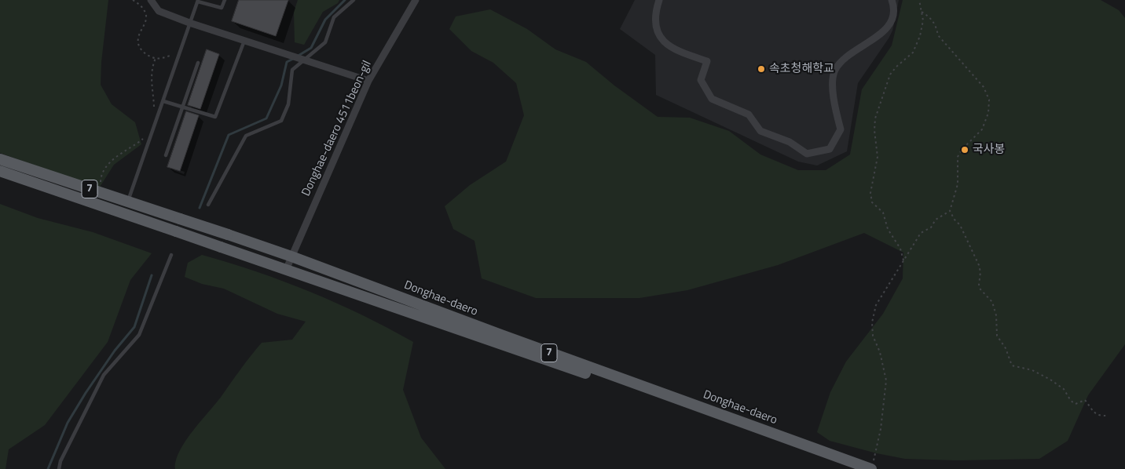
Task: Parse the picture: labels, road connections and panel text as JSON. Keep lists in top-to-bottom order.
{
  "streets": {
    "main road": ["7", "Donghae-daero"],
    "street": ["Donghae-daero 4511beon-gil"]
  },
  "crossings": [
    ["Donghae-daero 4511beon-gil", "Donghae-daero"]
  ],
  "places": ["속초청해학교", "국사봉"]
}
